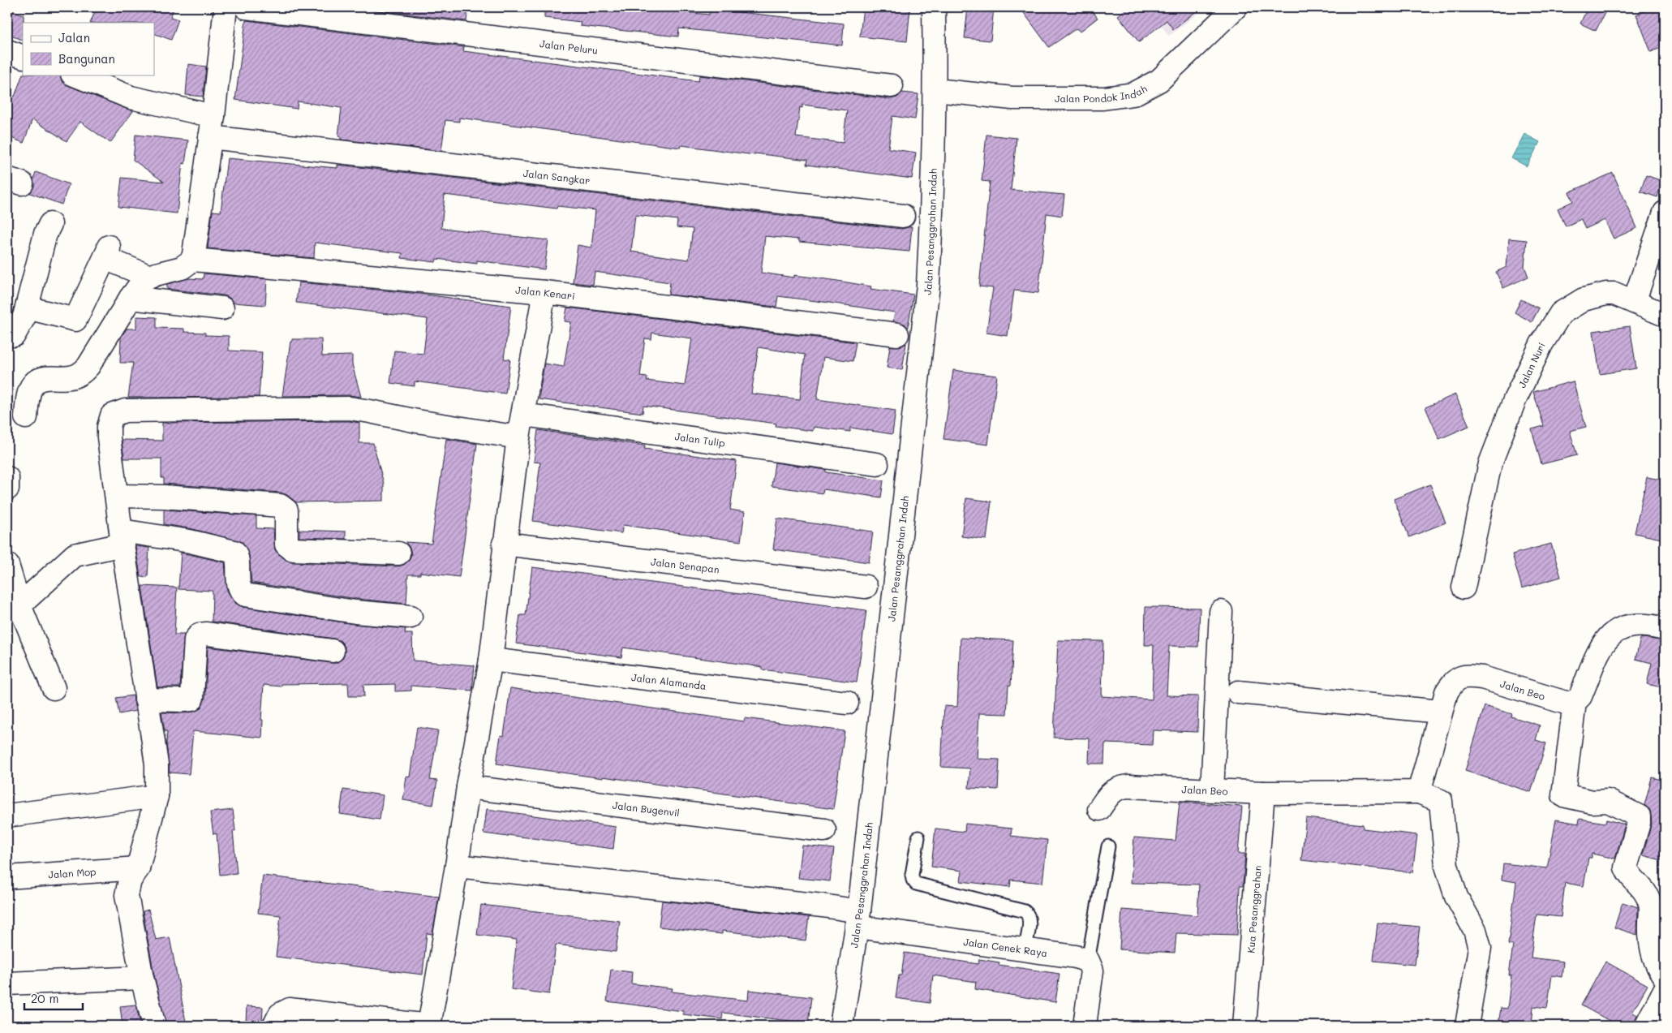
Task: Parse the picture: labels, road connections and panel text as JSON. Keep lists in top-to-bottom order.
{
  "streets": {
    "street": [
      "Jalan Peluru",
      "Jalan Pondok Indah",
      "Jalan Sangkar",
      "Jalan Pesanggrahan Indah",
      "Jalan Kenari",
      "Jalan Nuri",
      "Jalan Tulip",
      "Jalan Senapan",
      "Jalan Alamanda",
      "Jalan Beo",
      "Jalan Bugenvil",
      "Jalan Mop",
      "Kua Pesanggrahan",
      "Jalan Cenek Raya"
    ]
  },
  "crossings": [
    ["Jalan Pondok Indah", "Jalan Pesanggrahan Indah"],
    ["Jalan Pesanggrahan Indah", "Jalan Cenek Raya"],
    ["Jalan Beo", "Kua Pesanggrahan"]
  ],
  "legend": ["Jalan", "Bangunan"],
  "scale_bar": "20 m"
}
